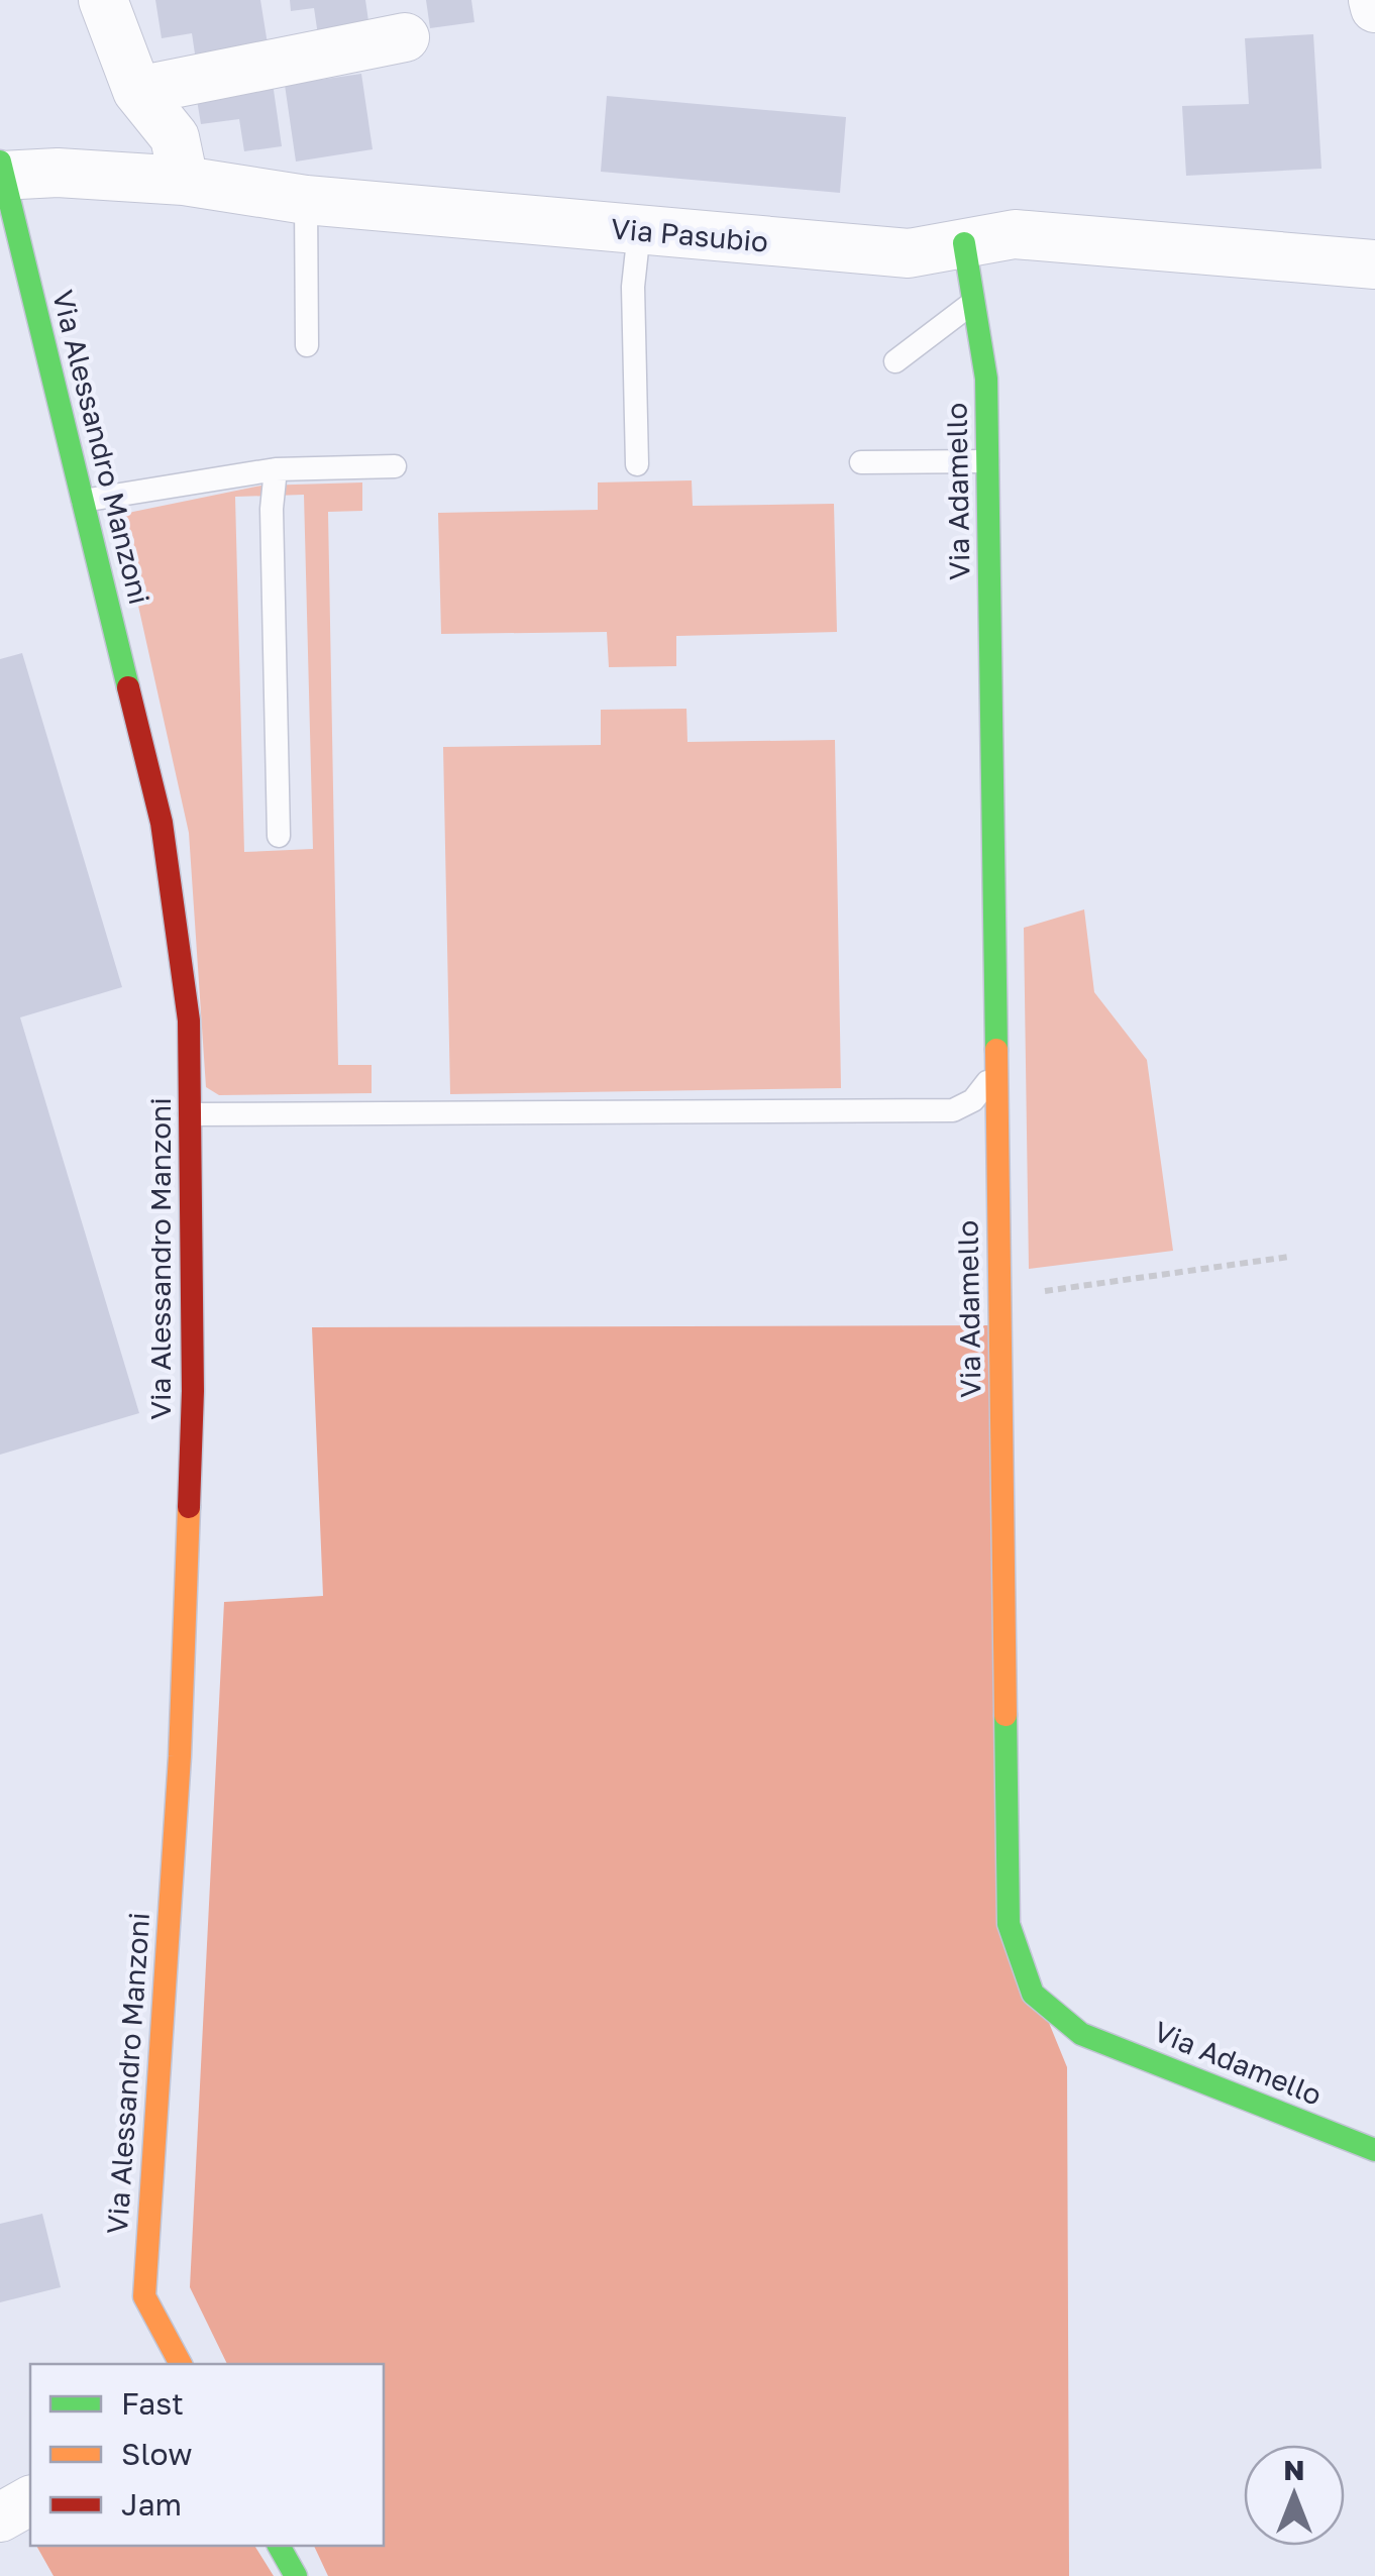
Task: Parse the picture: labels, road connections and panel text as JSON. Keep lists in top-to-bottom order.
{
  "streets": {
    "street": ["Via Pasubio", "Via Alessandro Manzoni", "Via Adamello"]
  },
  "crossings": [
    ["Via Pasubio", "Via Alessandro Manzoni"],
    ["Via Pasubio", "Via Adamello"]
  ],
  "legend": ["Fast", "Slow", "Jam"],
  "north": "top"
}
